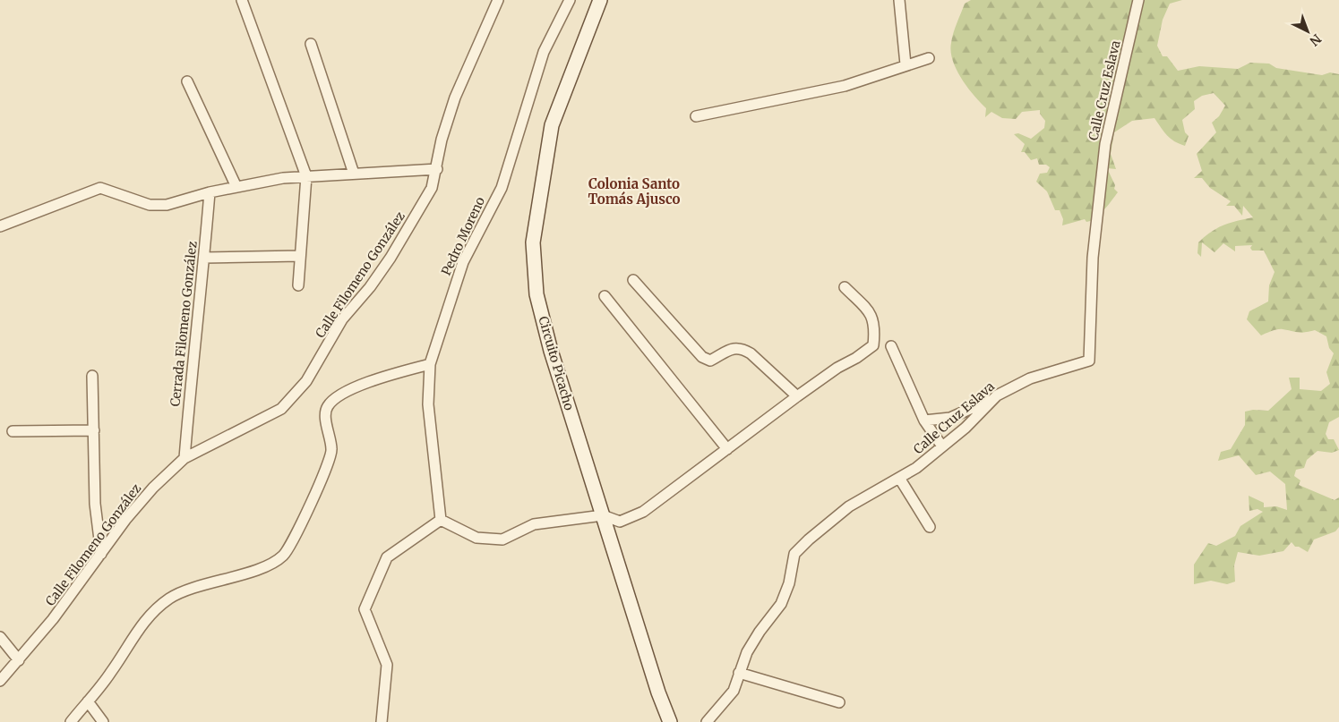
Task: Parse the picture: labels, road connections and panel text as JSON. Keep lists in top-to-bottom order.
{
  "streets": {
    "main road": ["Circuito Picacho"],
    "street": [
      "Calle Cruz Eslava",
      "Pedro Moreno",
      "Calle Filomeno González",
      "Cerrada Filomeno González"
    ]
  },
  "crossings": [
    ["Calle Filomeno González", "Cerrada Filomeno González"]
  ],
  "districts": ["Colonia Santo Tomás Ajusco"],
  "north": "bottom right"
}
